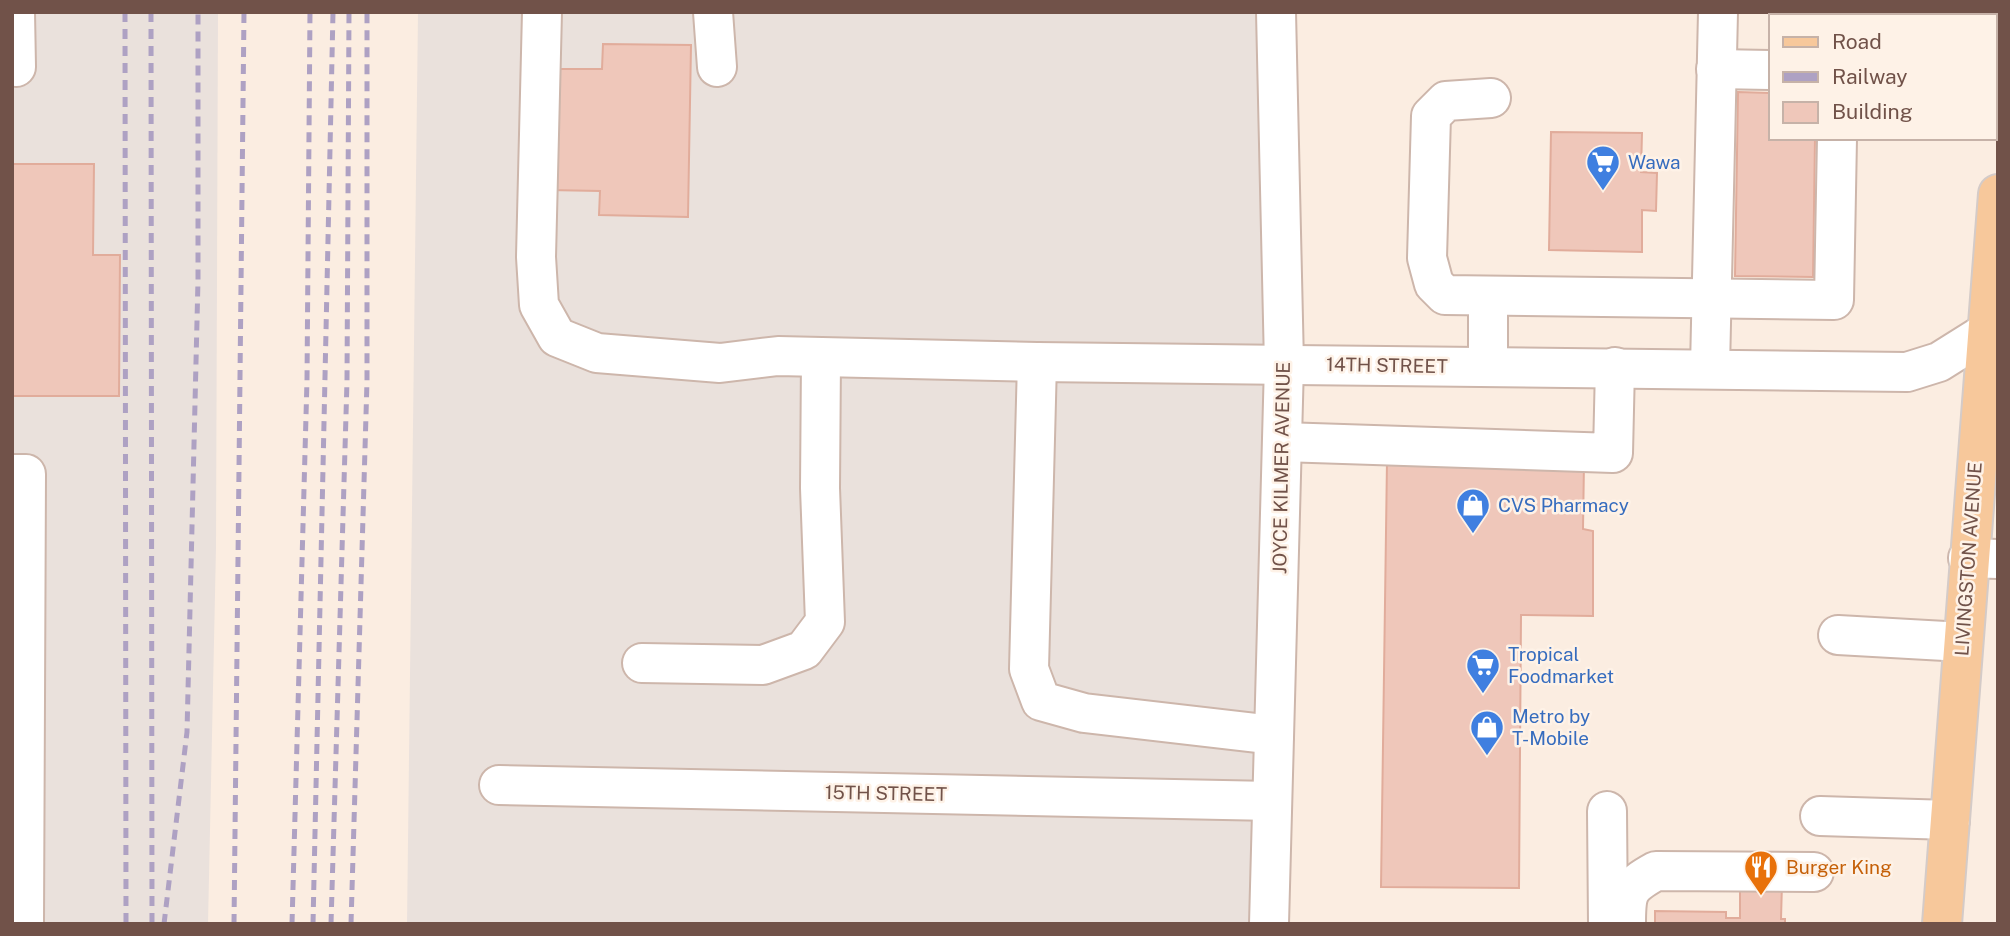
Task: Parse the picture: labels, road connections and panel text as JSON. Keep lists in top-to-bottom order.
{
  "streets": {
    "main road": ["LIVINGSTON AVENUE"],
    "street": ["14TH STREET", "JOYCE KILMER AVENUE", "15TH STREET"]
  },
  "crossings": [
    ["14TH STREET", "JOYCE KILMER AVENUE"],
    ["14TH STREET", "LIVINGSTON AVENUE"],
    ["JOYCE KILMER AVENUE", "15TH STREET"]
  ],
  "places": {
    "supermarket": ["Wawa", "Tropical Foodmarket"],
    "shop": ["CVS Pharmacy", "Metro by T-Mobile"],
    "restaurant": ["Burger King"]
  },
  "legend": ["Road", "Railway", "Building"]
}
